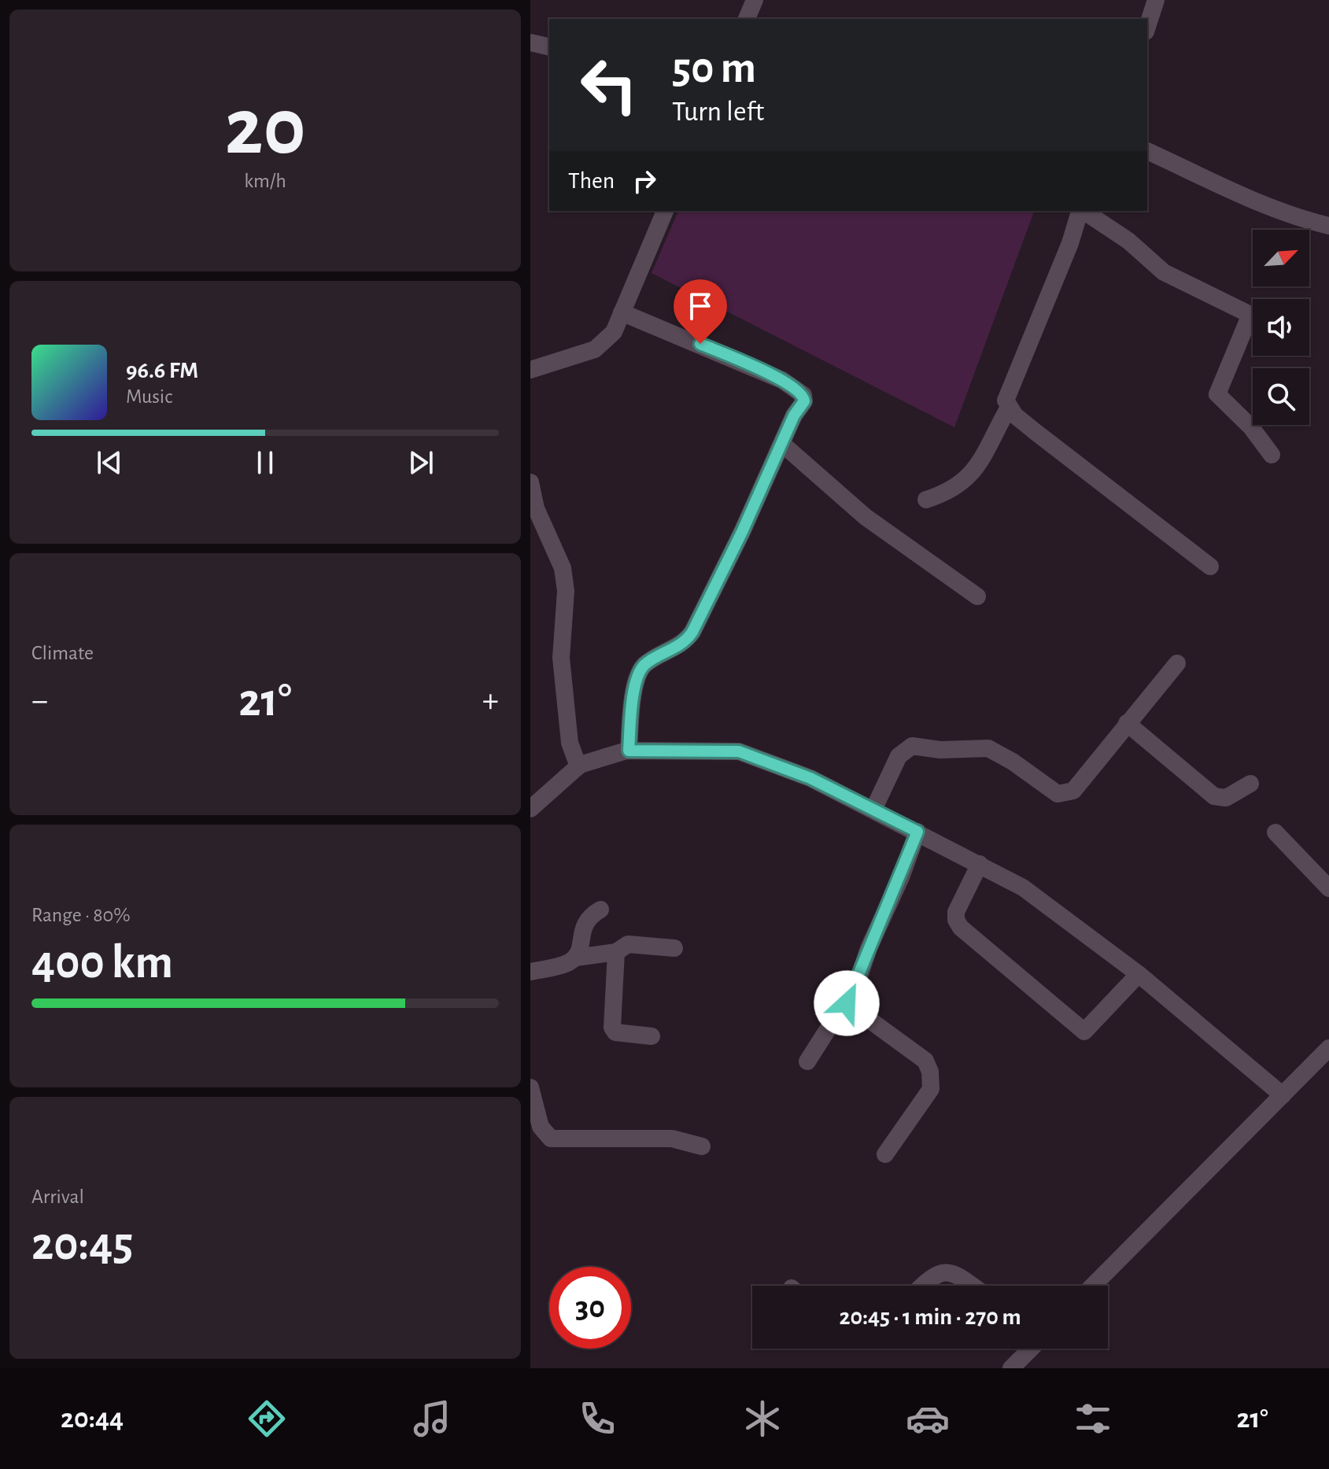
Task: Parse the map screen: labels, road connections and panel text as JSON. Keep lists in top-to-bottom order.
{
  "north": "top right",
  "page": {
    "tile": [
      ["20", "km/h"],
      "Climate",
      ["Range · 80%", "400 km"],
      ["Arrival", "20:45"]
    ],
    "turn": ["50 m", "Turn left"],
    "then": "Then",
    "song": ["96.6 FM", "Music"],
    "heat": ["−", "21°", "+"],
    "limit": "30",
    "trip": "20:45 · 1 min · 270 m",
    "tabs": ["20:44", "21°"]
  }
}
